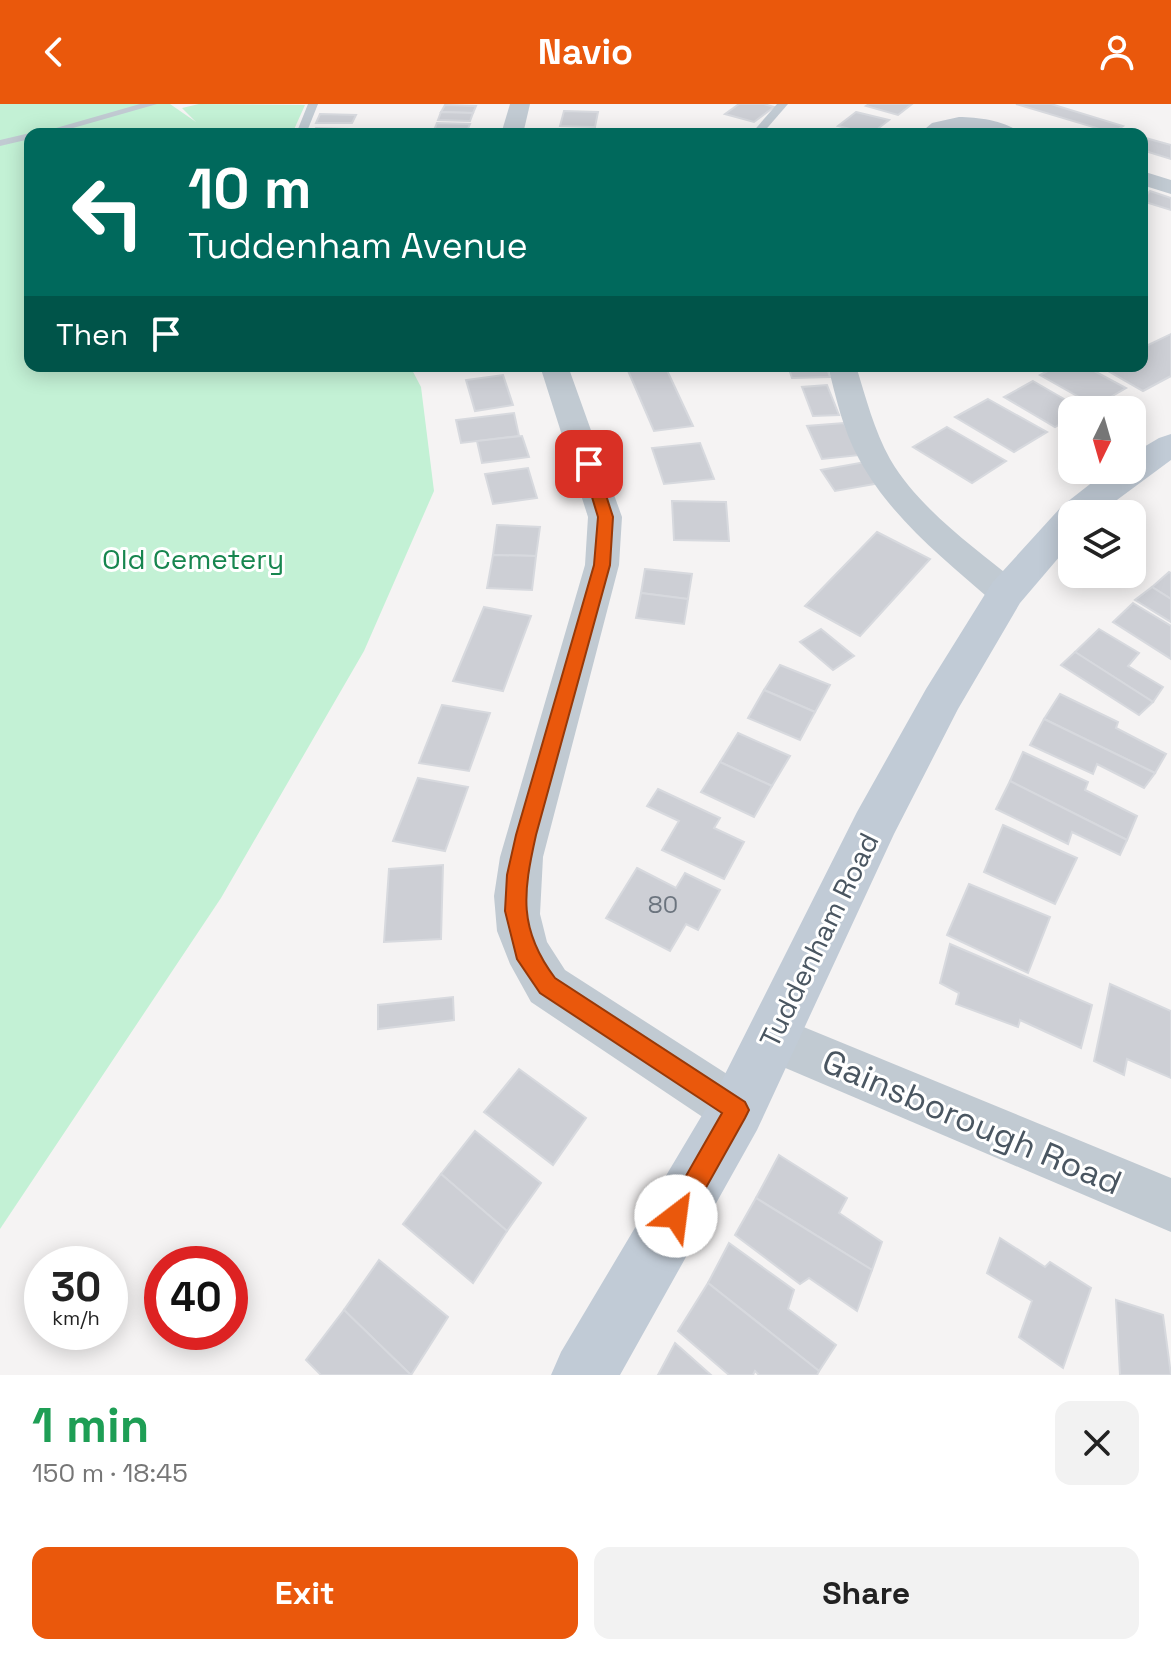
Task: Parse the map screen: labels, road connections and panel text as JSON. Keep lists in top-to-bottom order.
{
  "streets": {
    "street": ["Tuddenham Road", "Gainsborough Road"]
  },
  "crossings": [
    ["Tuddenham Road", "Gainsborough Road"]
  ],
  "parks": ["Old Cemetery"],
  "house_numbers": ["80"],
  "north": "bottom",
  "page": {
    "header": "Navio",
    "turn": ["10 m", "Tuddenham Avenue"],
    "then": "Then",
    "speed": "30 km/h",
    "limit": "40",
    "heading": ["1 min", "150 m · 18:45"],
    "buttons": ["Exit", "Share"]
  }
}
